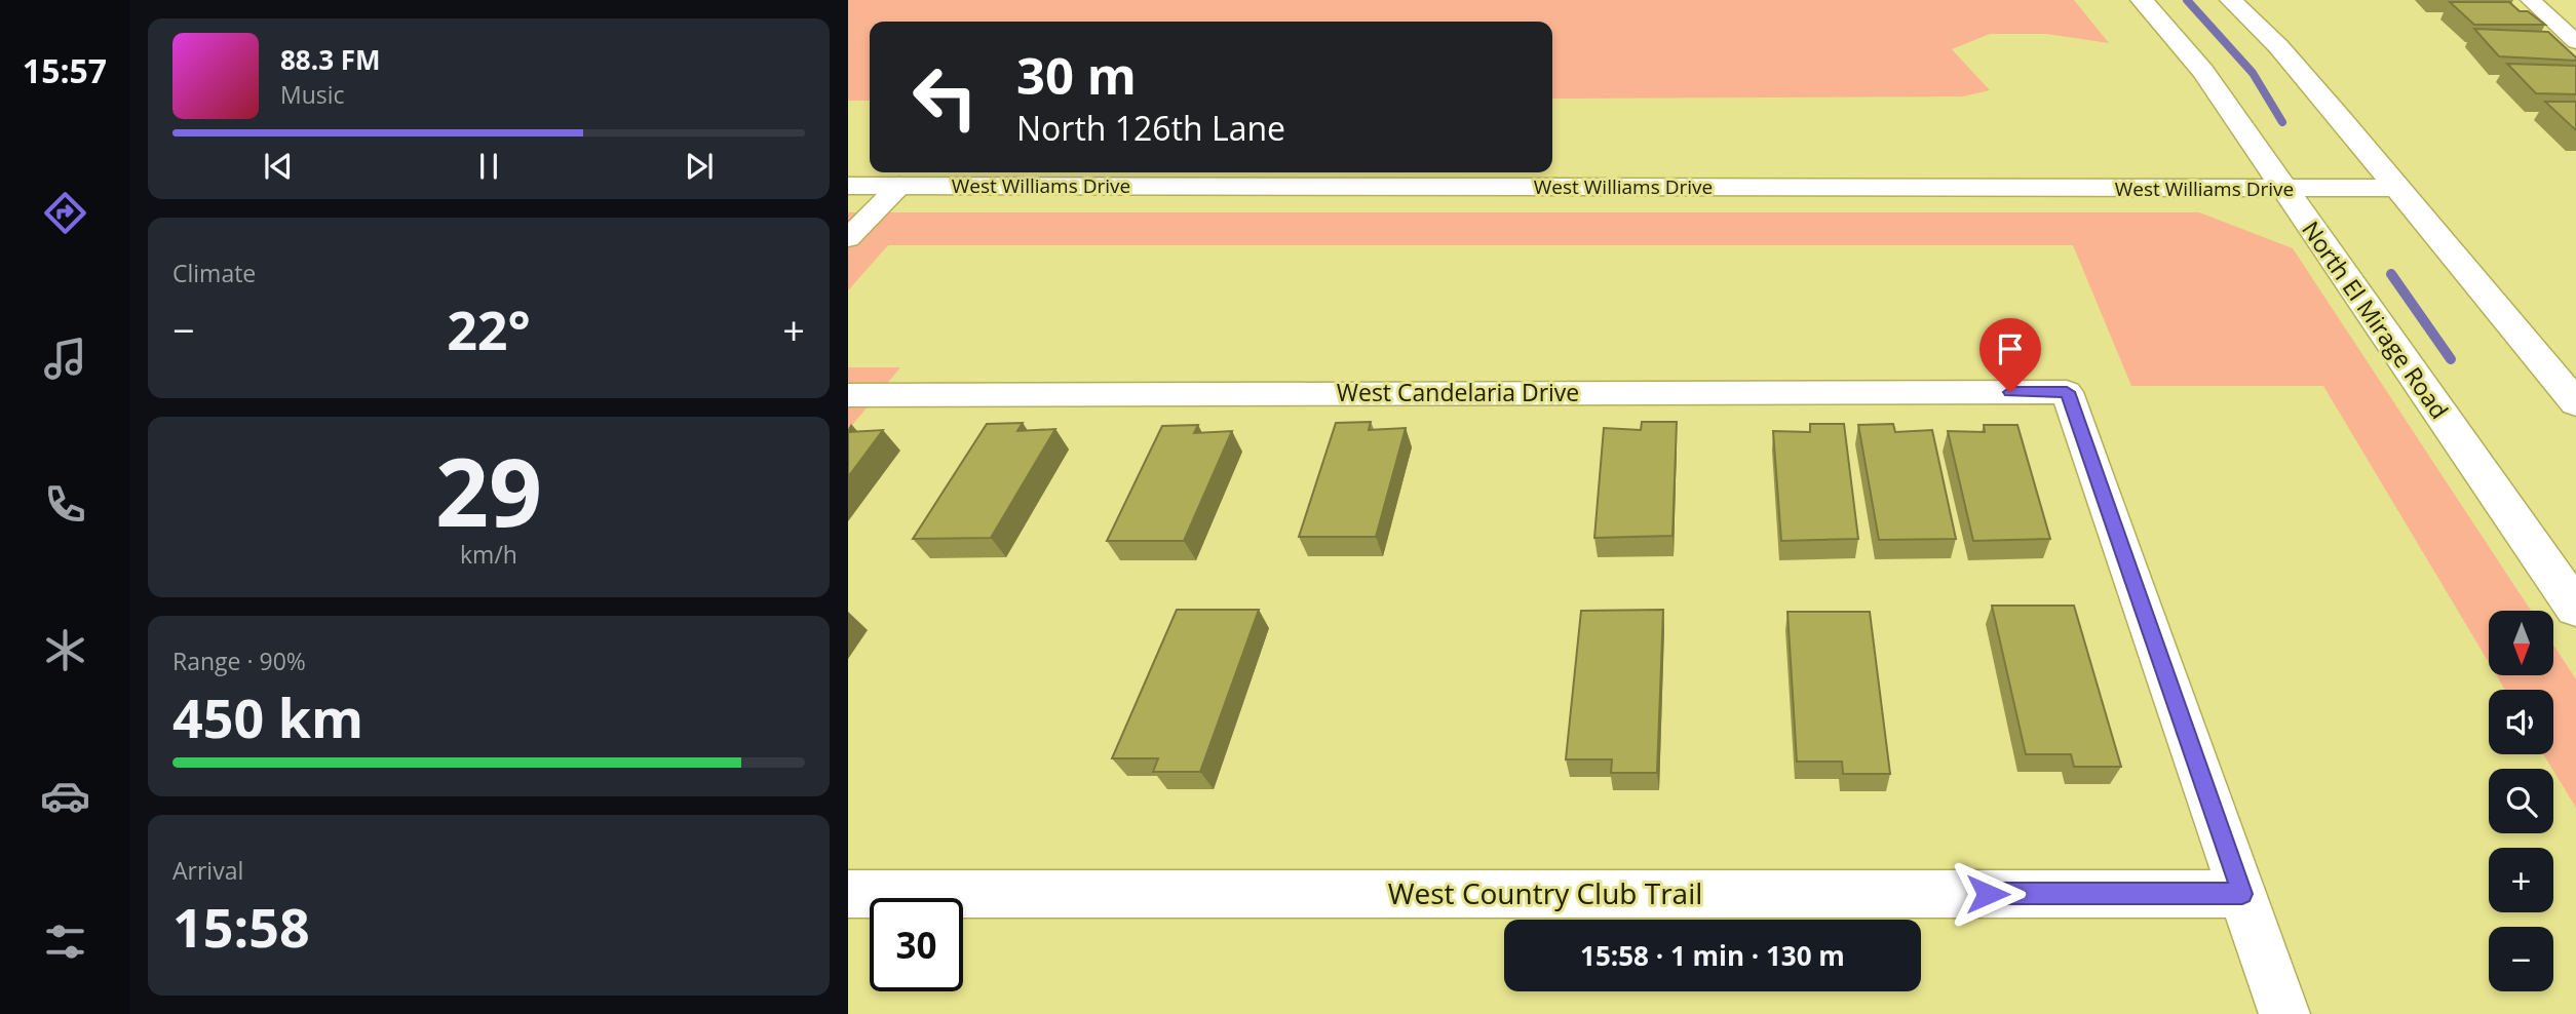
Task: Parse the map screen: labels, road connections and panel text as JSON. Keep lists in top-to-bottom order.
{
  "streets": {
    "main road": ["West Williams Drive", "North El Mirage Road"],
    "street": ["West Candelaria Drive", "West Country Club Trail"]
  },
  "crossings": [
    ["West Williams Drive", "North El Mirage Road"],
    ["West Candelaria Drive", "West Country Club Trail"]
  ],
  "north": "bottom",
  "page": {
    "tabs": "15:57",
    "turn": ["30 m", "North 126th Lane"],
    "song": ["88.3 FM", "Music"],
    "tile": [
      "Climate",
      ["29", "km/h"],
      ["Range · 90%", "450 km"],
      ["Arrival", "15:58"]
    ],
    "heat": ["−", "22°", "+"],
    "map_buttons": ["+", "−"],
    "limit": "30",
    "trip": "15:58 · 1 min · 130 m"
  }
}
